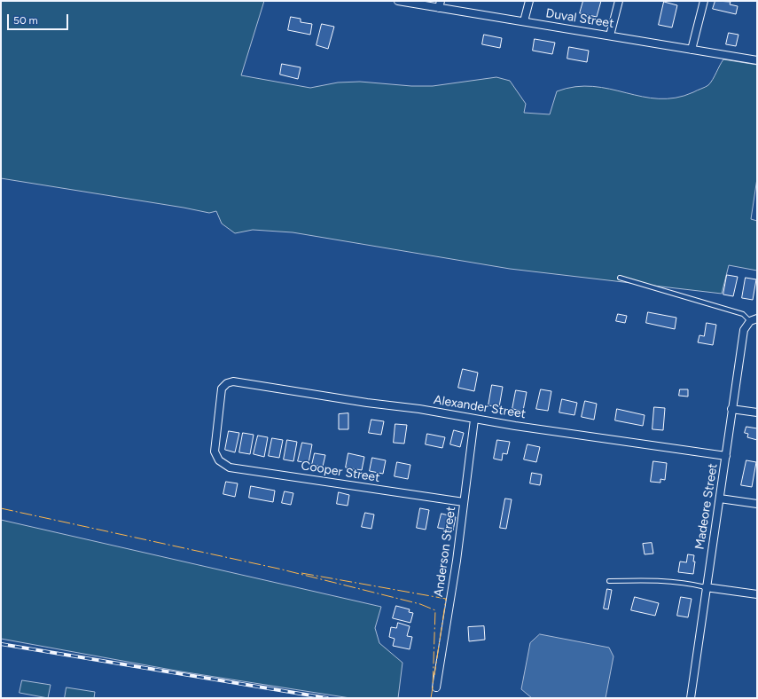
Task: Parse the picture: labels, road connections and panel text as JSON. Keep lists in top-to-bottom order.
{
  "streets": {
    "street": [
      "Duval Street",
      "Alexander Street",
      "Cooper Street",
      "Madeore Street",
      "Anderson Street"
    ]
  },
  "crossings": [
    ["Alexander Street", "Cooper Street"],
    ["Alexander Street", "Madeore Street"],
    ["Alexander Street", "Anderson Street"],
    ["Cooper Street", "Anderson Street"]
  ],
  "scale_bar": "50 m"
}
